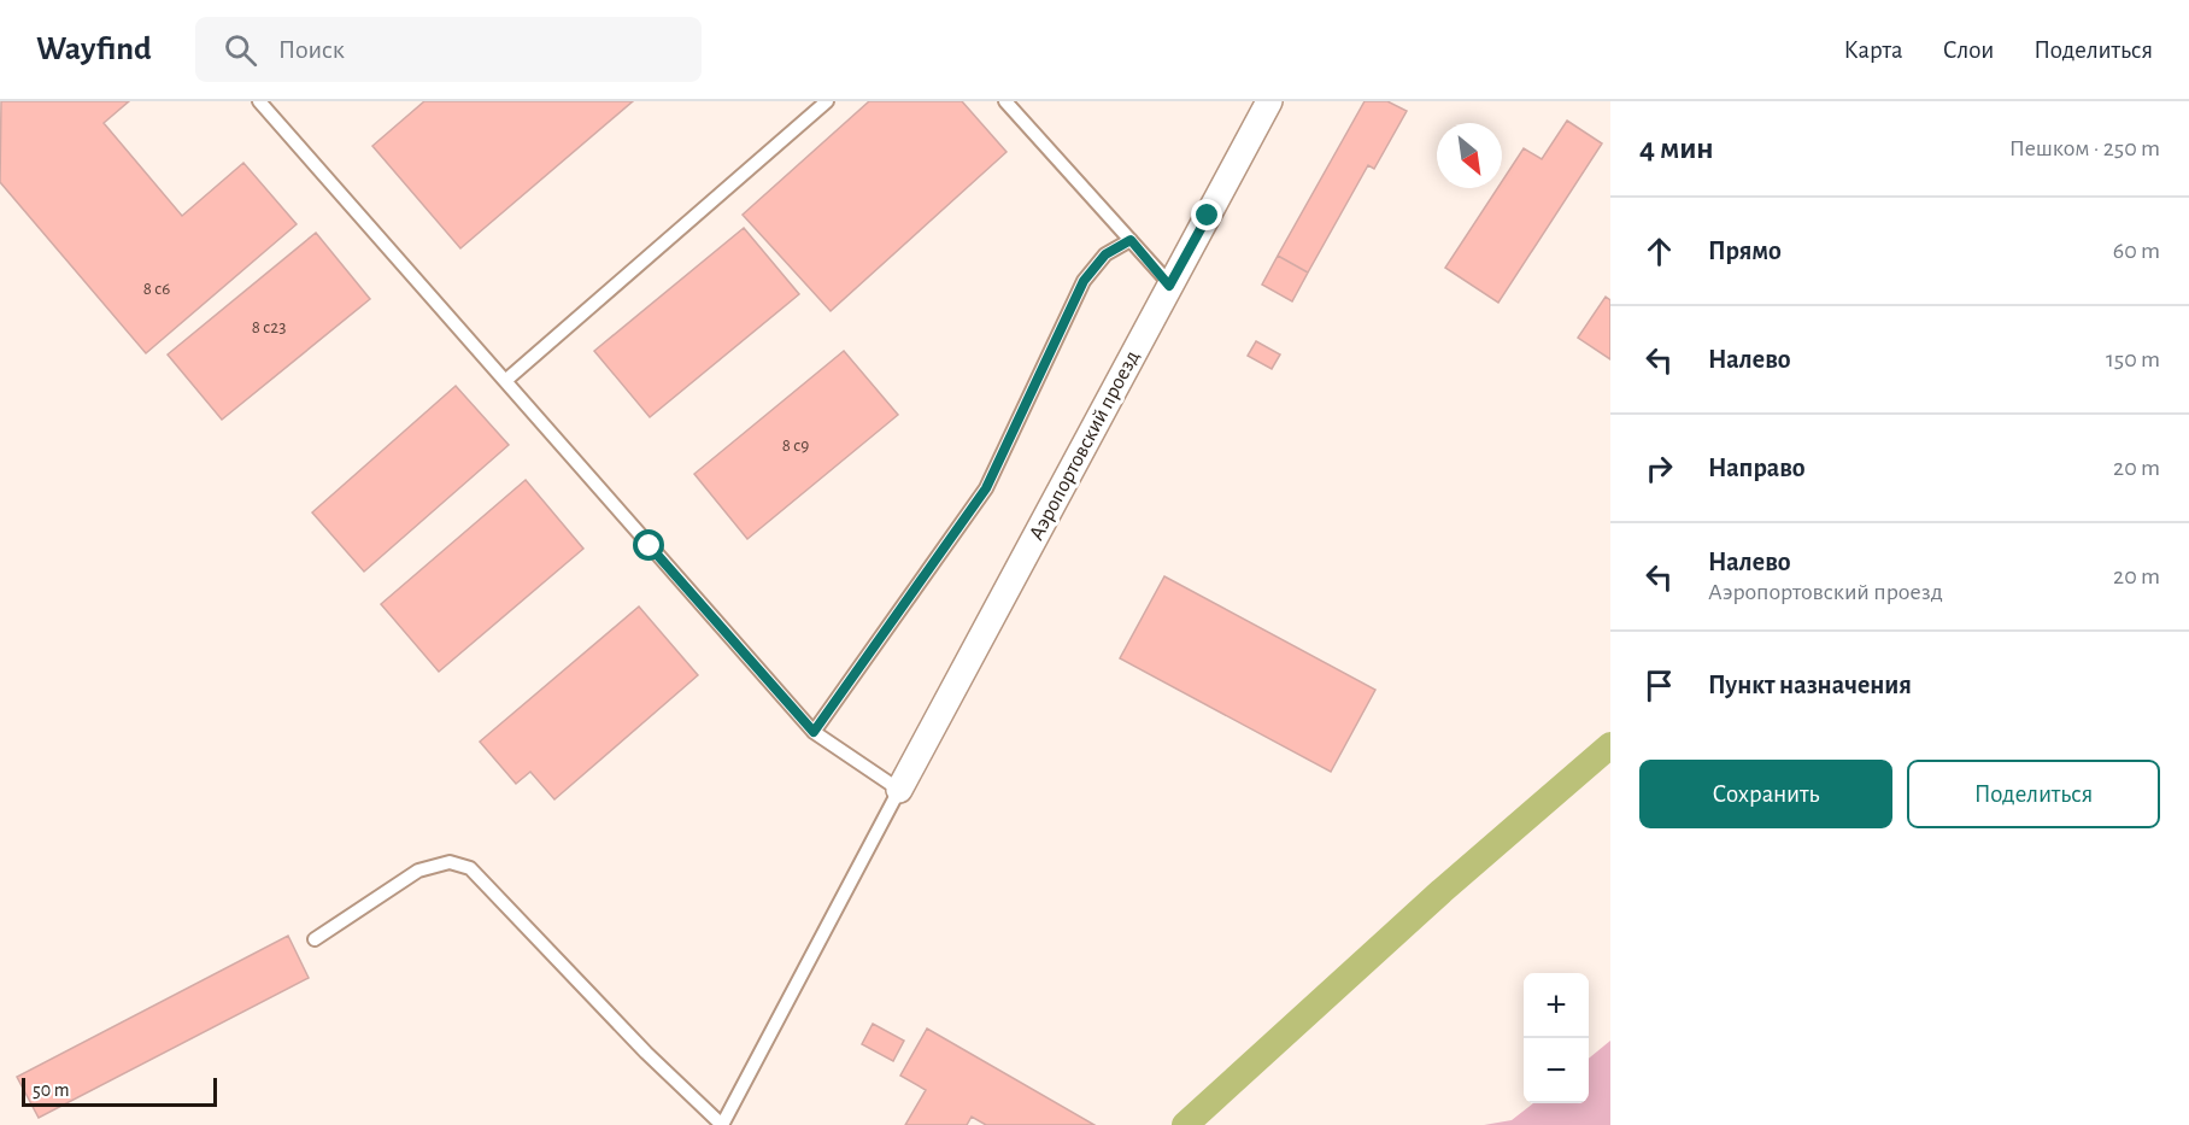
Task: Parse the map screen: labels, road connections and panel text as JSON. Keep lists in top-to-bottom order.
{
  "streets": {
    "street": ["Аэропортовский проезд"]
  },
  "house_numbers": ["8 с6", "8 с23", "8 с9"],
  "scale_bar": "50 m",
  "north": "bottom right",
  "page": {
    "header": "Wayfind",
    "search": "Поиск",
    "nav": ["Карта", "Слои", "Поделиться"],
    "heading": ["4 мин", "Пешком · 250 m"],
    "list": [
      ["Прямо", "60 m"],
      ["Налево", "150 m"],
      ["Направо", "20 m"],
      ["Налево", "Аэропортовский проезд", "20 m"],
      "Пункт назначения"
    ],
    "buttons": ["Сохранить", "Поделиться"],
    "map_buttons": ["+", "−"],
    "scale": "50 m"
  }
}
